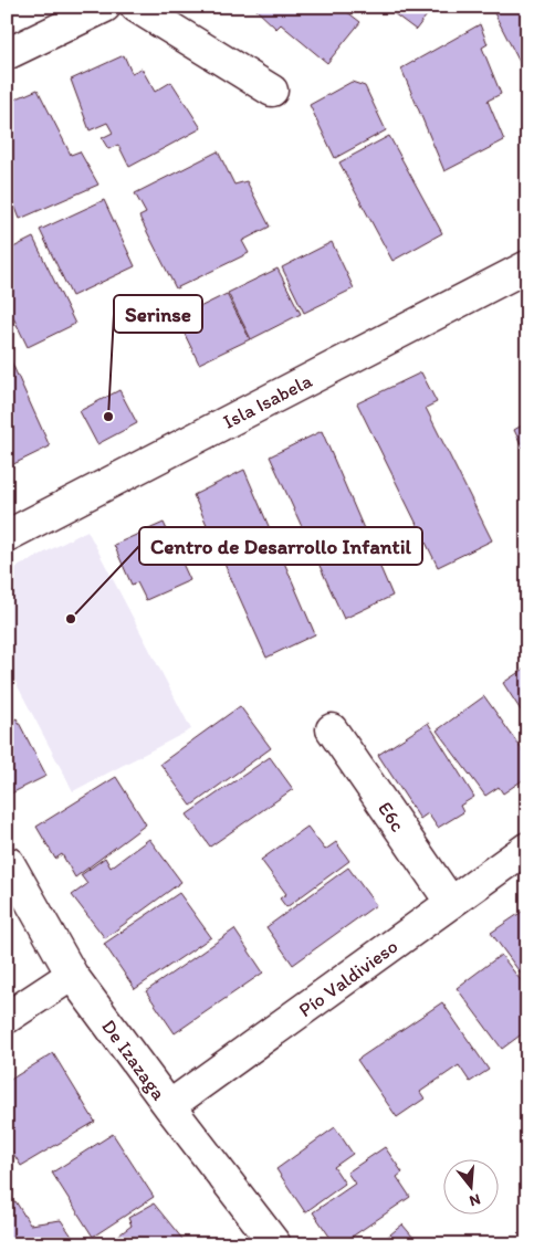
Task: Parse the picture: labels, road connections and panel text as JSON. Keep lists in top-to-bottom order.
{
  "streets": {
    "street": [
      "Isla Isabela",
      "E6c",
      "Pío Valdivieso",
      "De Izazaga"
    ]
  },
  "crossings": [
    ["E6c", "Pío Valdivieso"],
    ["Pío Valdivieso", "De Izazaga"]
  ],
  "places": ["Serinse", "Centro de Desarrollo Infantil"],
  "north": "bottom"
}
